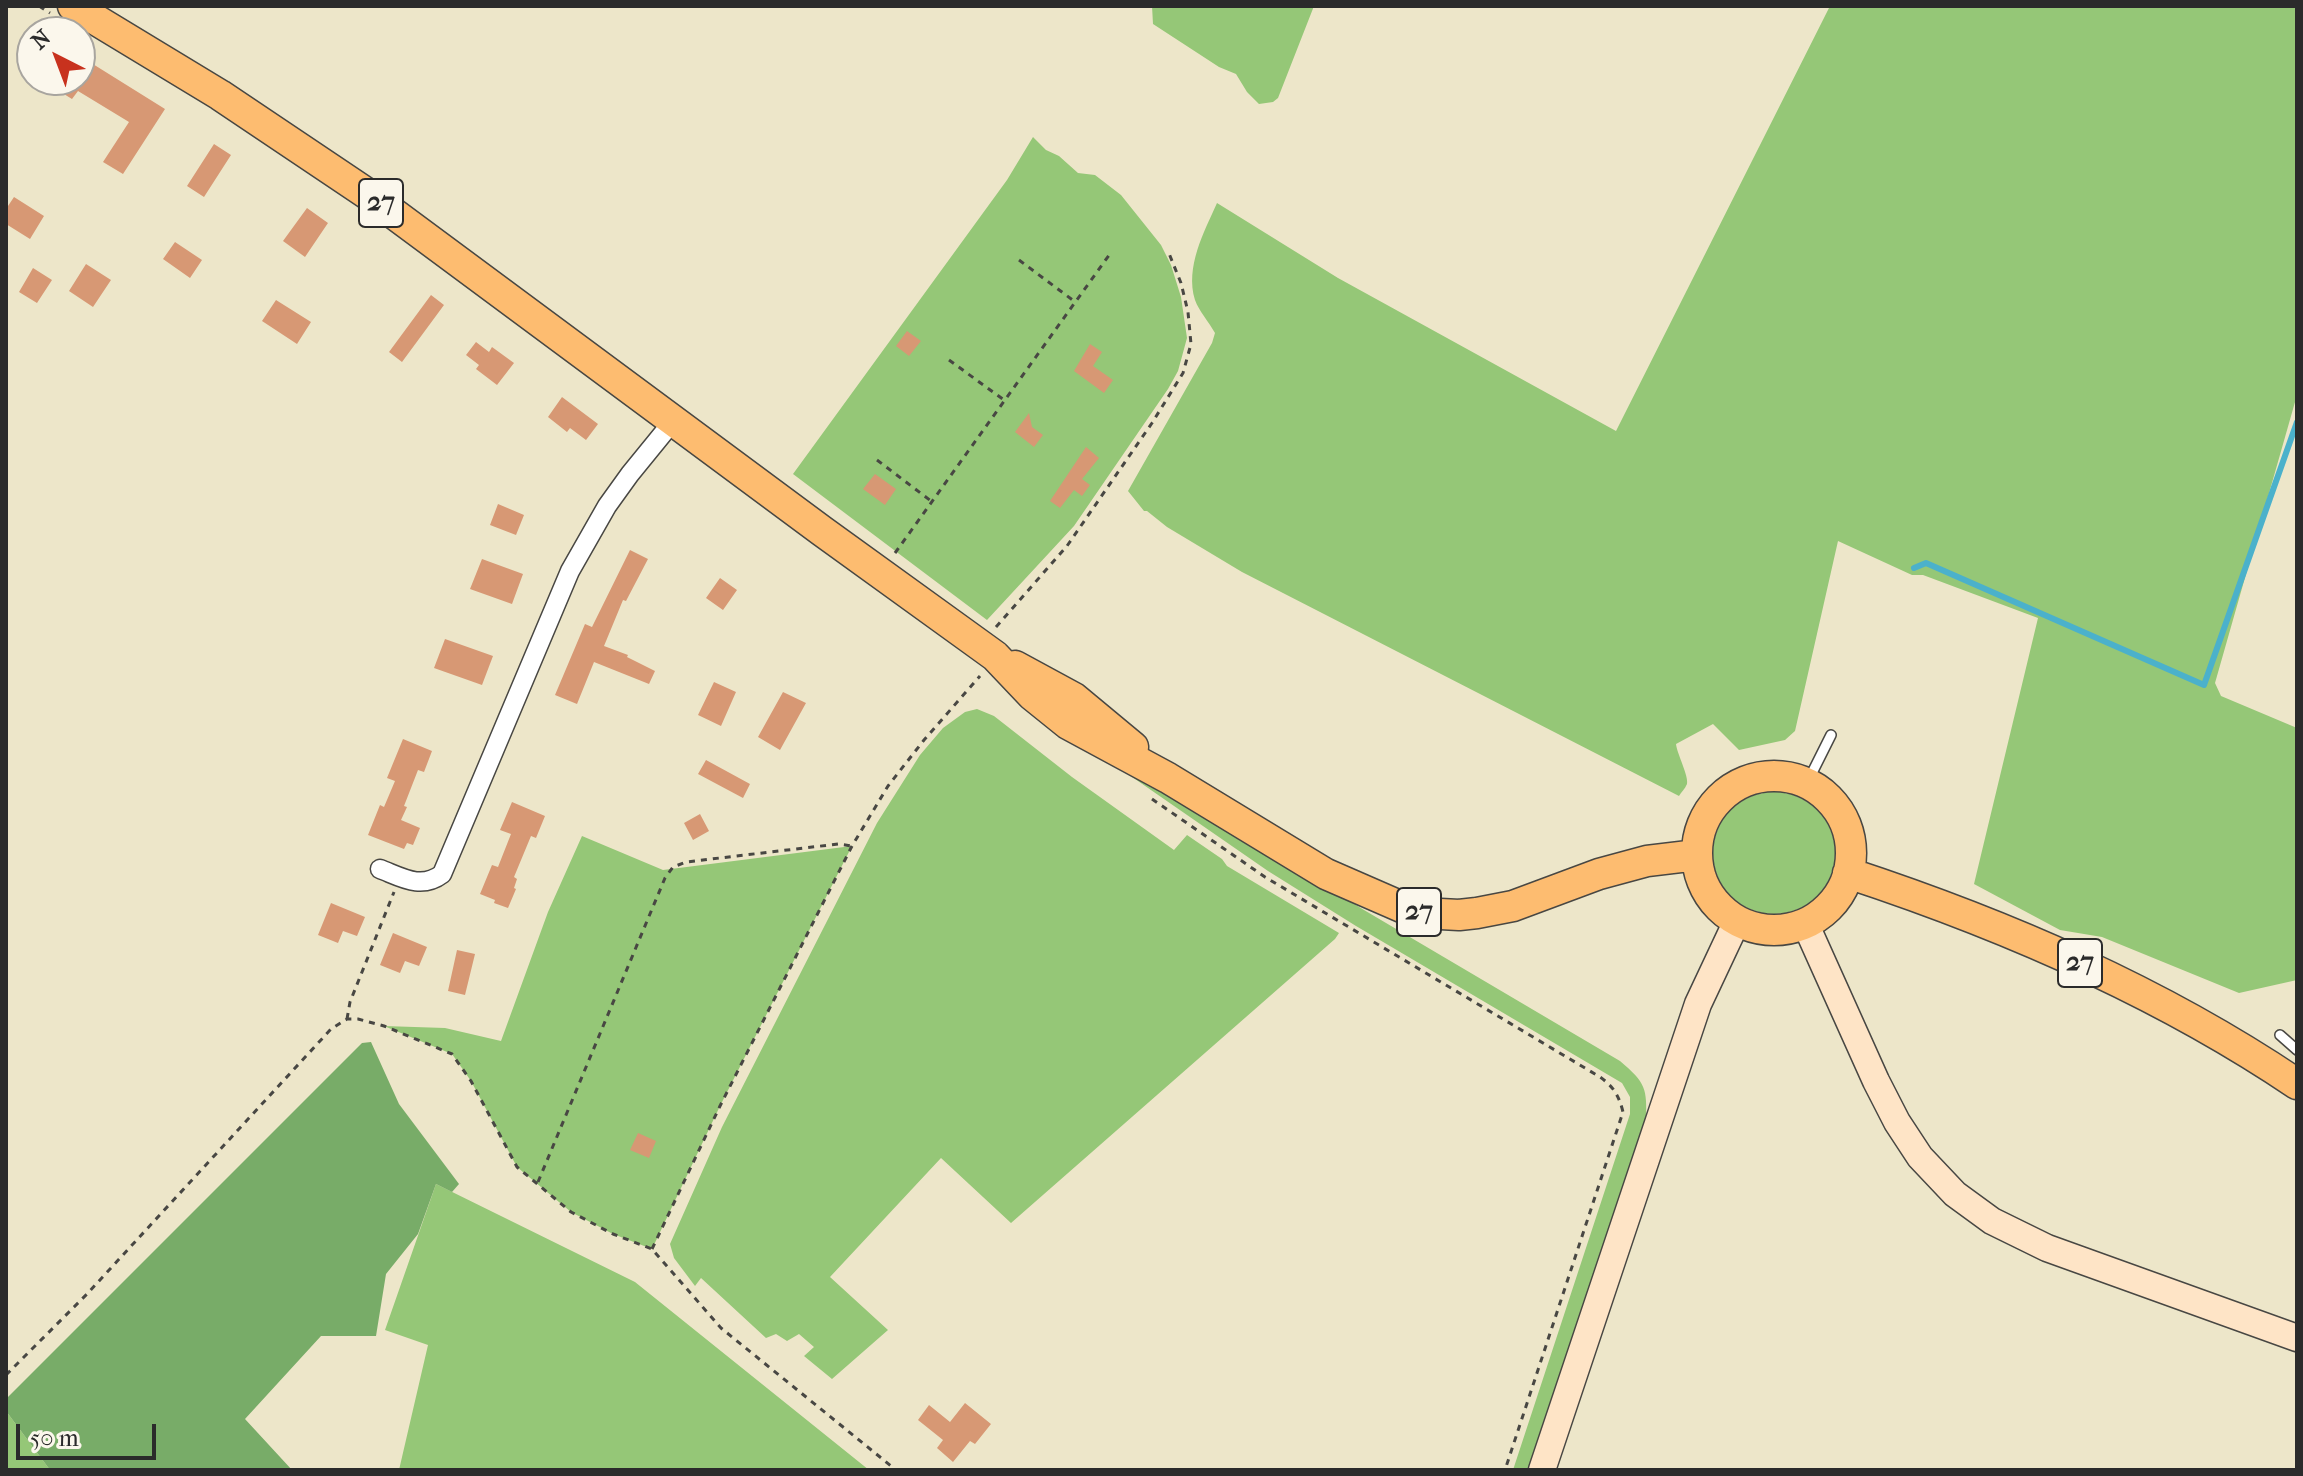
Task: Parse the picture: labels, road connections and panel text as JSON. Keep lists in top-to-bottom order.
{
  "streets": {
    "main road": ["27"]
  },
  "scale_bar": "50 m",
  "north": "top left"
}
